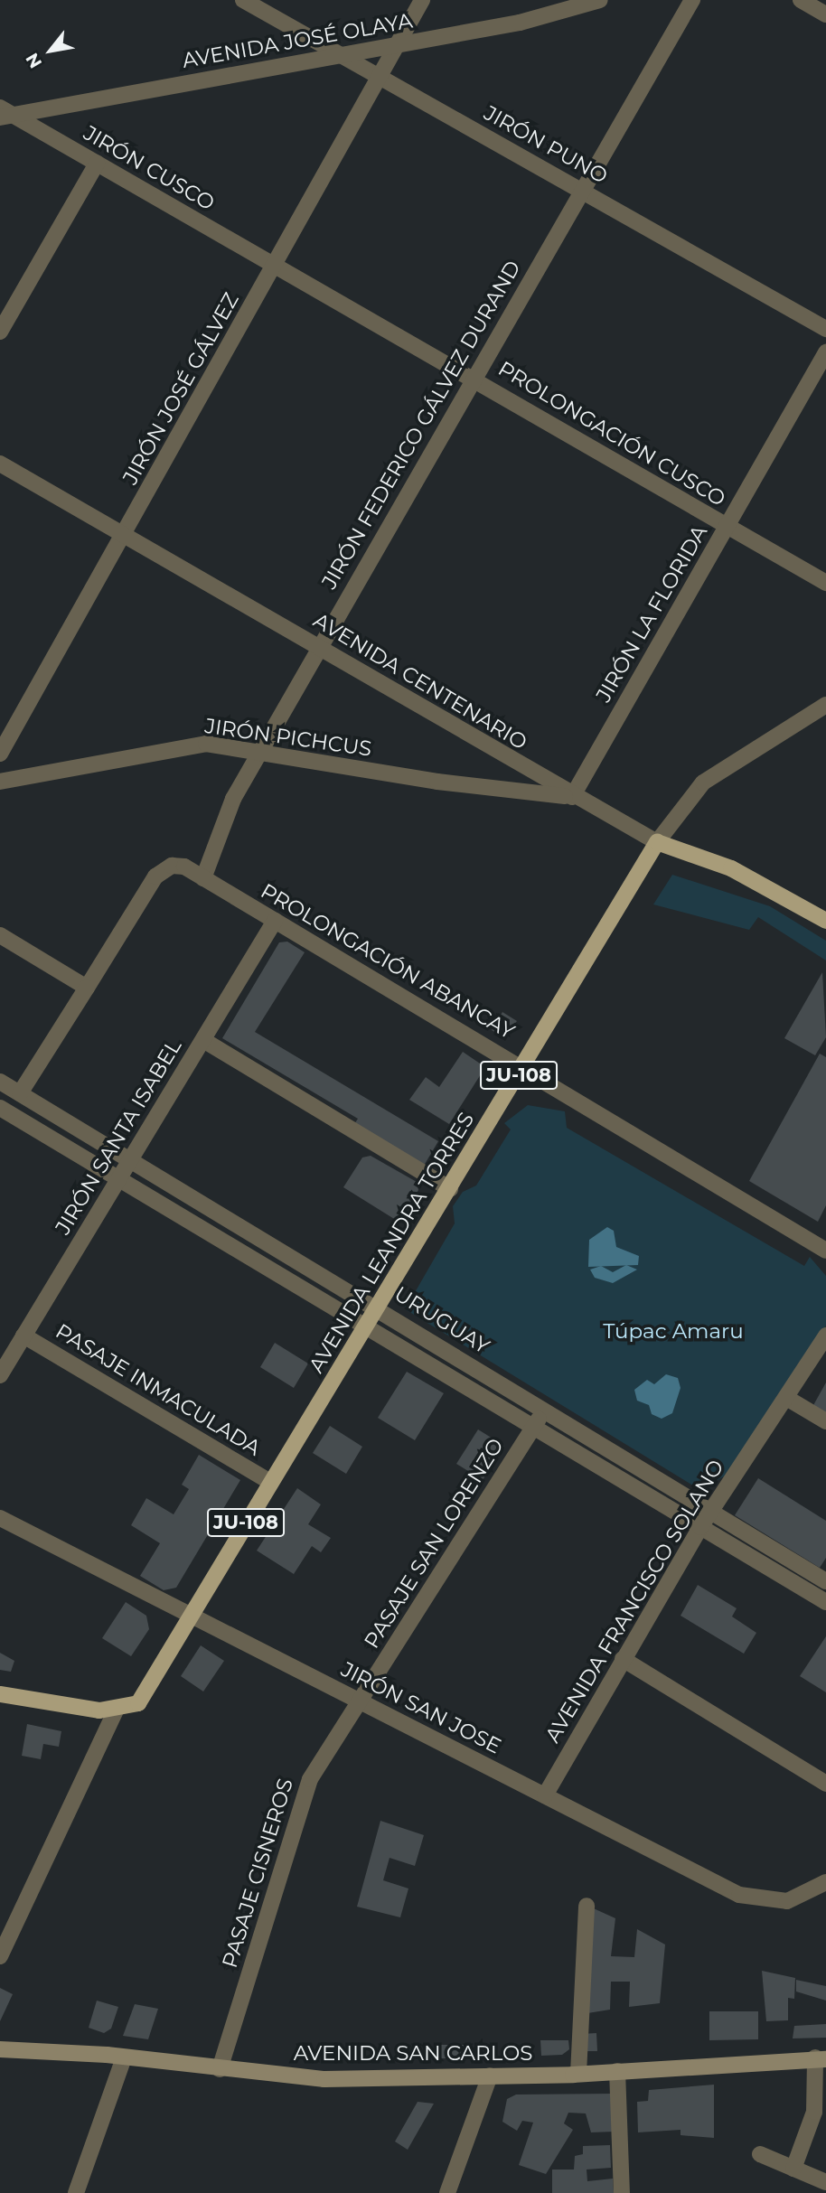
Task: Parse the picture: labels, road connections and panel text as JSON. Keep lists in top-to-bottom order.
{
  "streets": {
    "main road": [
      "AVENIDA CENTENARIO",
      "JU-108",
      "AVENIDA LEANDRA TORRES",
      "AVENIDA SAN CARLOS"
    ],
    "street": [
      "AVENIDA JOSÉ OLAYA",
      "JIRÓN PUNO",
      "JIRÓN CUSCO",
      "JIRÓN JOSÉ GÁLVEZ",
      "JIRÓN FEDERICO GÁLVEZ DURAND",
      "PROLONGACIÓN CUSCO",
      "JIRÓN LA FLORIDA",
      "JIRÓN PICHCUS",
      "PROLONGACIÓN ABANCAY",
      "JIRÓN SANTA ISABEL",
      "URUGUAY",
      "PASAJE INMACULADA",
      "PASAJE SAN LORENZO",
      "AVENIDA FRANCISCO SOLANO",
      "JIRÓN SAN JOSE",
      "PASAJE CISNEROS"
    ]
  },
  "crossings": [
    ["AVENIDA JOSÉ OLAYA", "JIRÓN PUNO"],
    ["AVENIDA JOSÉ OLAYA", "JIRÓN CUSCO"],
    ["AVENIDA JOSÉ OLAYA", "JIRÓN JOSÉ GÁLVEZ"],
    ["JIRÓN PUNO", "JIRÓN JOSÉ GÁLVEZ"],
    ["JIRÓN PUNO", "JIRÓN FEDERICO GÁLVEZ DURAND"],
    ["JIRÓN CUSCO", "JIRÓN JOSÉ GÁLVEZ"],
    ["JIRÓN CUSCO", "PROLONGACIÓN CUSCO"],
    ["JIRÓN JOSÉ GÁLVEZ", "PROLONGACIÓN CUSCO"],
    ["JIRÓN JOSÉ GÁLVEZ", "AVENIDA CENTENARIO"],
    ["JIRÓN FEDERICO GÁLVEZ DURAND", "PROLONGACIÓN CUSCO"],
    ["JIRÓN FEDERICO GÁLVEZ DURAND", "AVENIDA CENTENARIO"],
    ["JIRÓN FEDERICO GÁLVEZ DURAND", "JIRÓN PICHCUS"],
    ["JIRÓN FEDERICO GÁLVEZ DURAND", "PROLONGACIÓN ABANCAY"],
    ["PROLONGACIÓN CUSCO", "JIRÓN LA FLORIDA"],
    ["JIRÓN LA FLORIDA", "AVENIDA CENTENARIO"],
    ["JIRÓN LA FLORIDA", "JIRÓN PICHCUS"],
    ["AVENIDA CENTENARIO", "JIRÓN PICHCUS"],
    ["AVENIDA CENTENARIO", "AVENIDA LEANDRA TORRES"],
    ["PROLONGACIÓN ABANCAY", "JIRÓN SANTA ISABEL"],
    ["PROLONGACIÓN ABANCAY", "AVENIDA LEANDRA TORRES"],
    ["JIRÓN SANTA ISABEL", "URUGUAY"],
    ["JIRÓN SANTA ISABEL", "PASAJE INMACULADA"],
    ["AVENIDA LEANDRA TORRES", "URUGUAY"],
    ["AVENIDA LEANDRA TORRES", "PASAJE INMACULADA"],
    ["AVENIDA LEANDRA TORRES", "JIRÓN SAN JOSE"],
    ["URUGUAY", "PASAJE SAN LORENZO"],
    ["URUGUAY", "AVENIDA FRANCISCO SOLANO"],
    ["PASAJE SAN LORENZO", "JIRÓN SAN JOSE"],
    ["PASAJE SAN LORENZO", "PASAJE CISNEROS"],
    ["AVENIDA FRANCISCO SOLANO", "JIRÓN SAN JOSE"],
    ["JIRÓN SAN JOSE", "PASAJE CISNEROS"],
    ["PASAJE CISNEROS", "AVENIDA SAN CARLOS"]
  ],
  "parks": ["Túpac Amaru"],
  "north": "bottom left"
}
